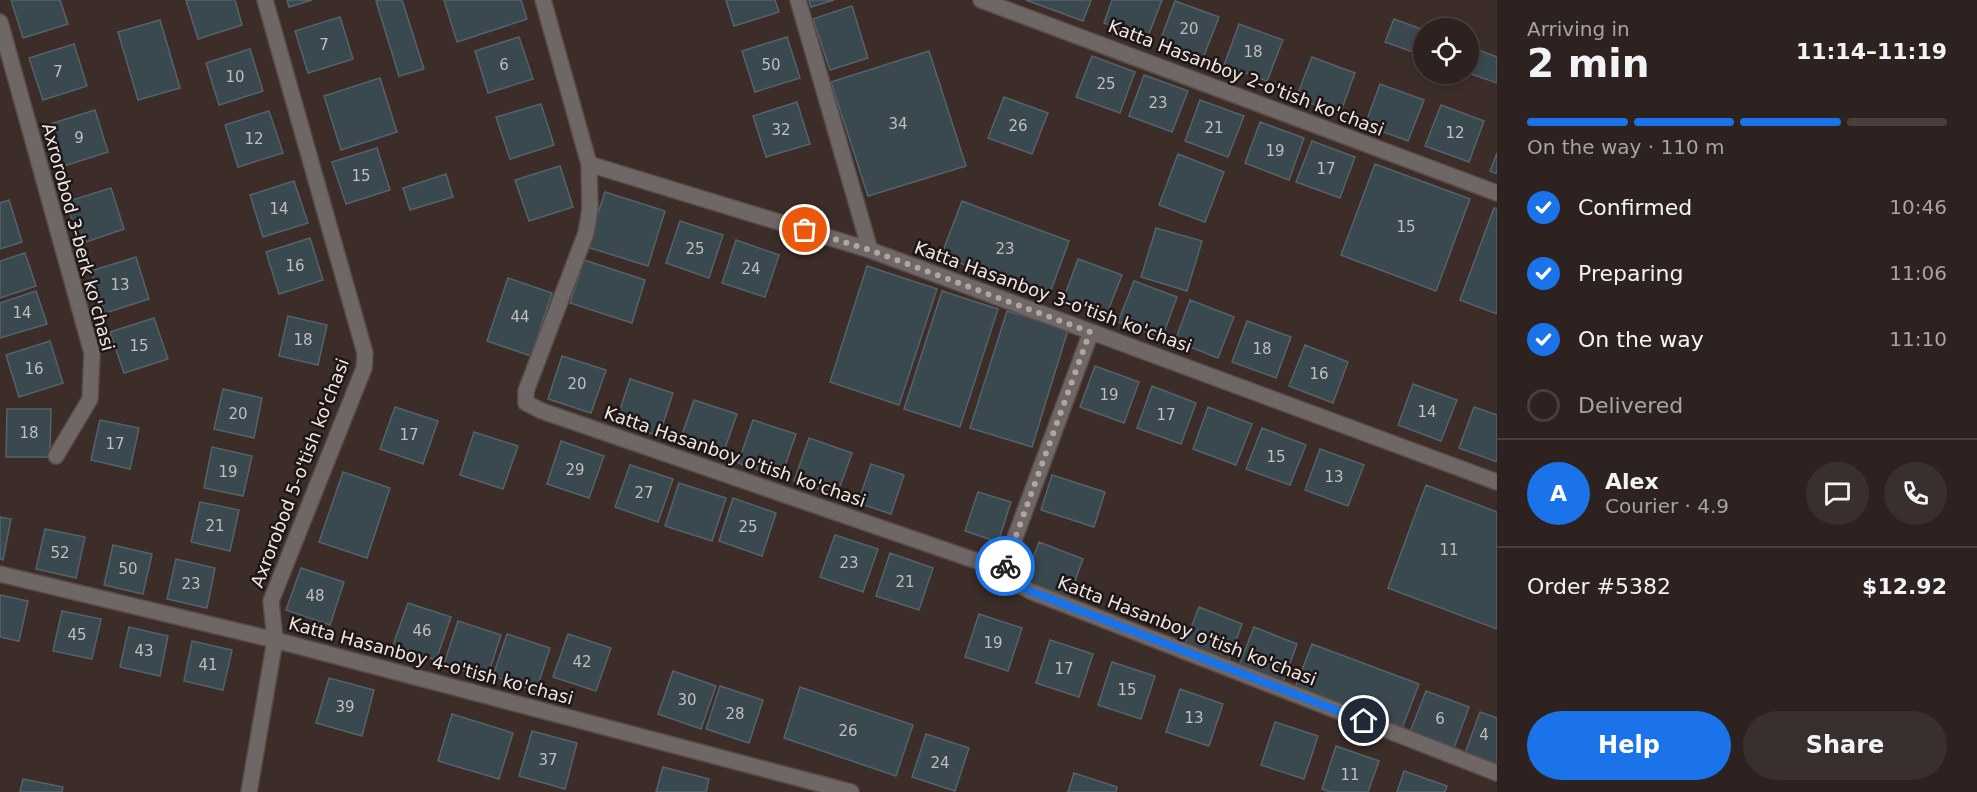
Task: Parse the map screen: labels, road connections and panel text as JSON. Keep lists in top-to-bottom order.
{
  "streets": {
    "street": [
      "Katta Hasanboy 2-o'tish ko'chasi",
      "Axrorobod 3-berk ko'chasi",
      "Katta Hasanboy 3-o'tish ko'chasi",
      "Katta Hasanboy o'tish ko'chasi",
      "Axrorobod 5-o'tish ko'chasi",
      "Katta Hasanboy 4-o'tish ko'chasi"
    ]
  },
  "crossings": [
    ["Katta Hasanboy 3-o'tish ko'chasi", "Katta Hasanboy o'tish ko'chasi"],
    ["Axrorobod 5-o'tish ko'chasi", "Katta Hasanboy 4-o'tish ko'chasi"]
  ],
  "house_numbers": [
    "20",
    "7",
    "18",
    "6",
    "50",
    "7",
    "10",
    "25",
    "23",
    "34",
    "26",
    "21",
    "32",
    "12",
    "9",
    "12",
    "19",
    "17",
    "15",
    "14",
    "15",
    "25",
    "23",
    "16",
    "24",
    "13",
    "14",
    "44",
    "18",
    "15",
    "18",
    "16",
    "16",
    "20",
    "19",
    "14",
    "20",
    "17",
    "18",
    "17",
    "17",
    "15",
    "29",
    "19",
    "13",
    "27",
    "21",
    "25",
    "11",
    "52",
    "23",
    "50",
    "21",
    "23",
    "48",
    "46",
    "45",
    "19",
    "43",
    "42",
    "41",
    "17",
    "15",
    "30",
    "39",
    "28",
    "13",
    "6",
    "26",
    "4",
    "37",
    "24",
    "11"
  ],
  "page": {
    "heading": ["2 min", "Arriving in", "11:14–11:19"],
    "panel": [
      "Alex",
      "Courier · 4.9",
      "Order #5382",
      "$12.92"
    ],
    "bar": "On the way · 110 m",
    "list": [
      ["Confirmed", "10:46"],
      ["Preparing", "11:06"],
      ["On the way", "11:10"],
      "Delivered"
    ],
    "round": "A",
    "buttons": ["Help", "Share"]
  }
}
